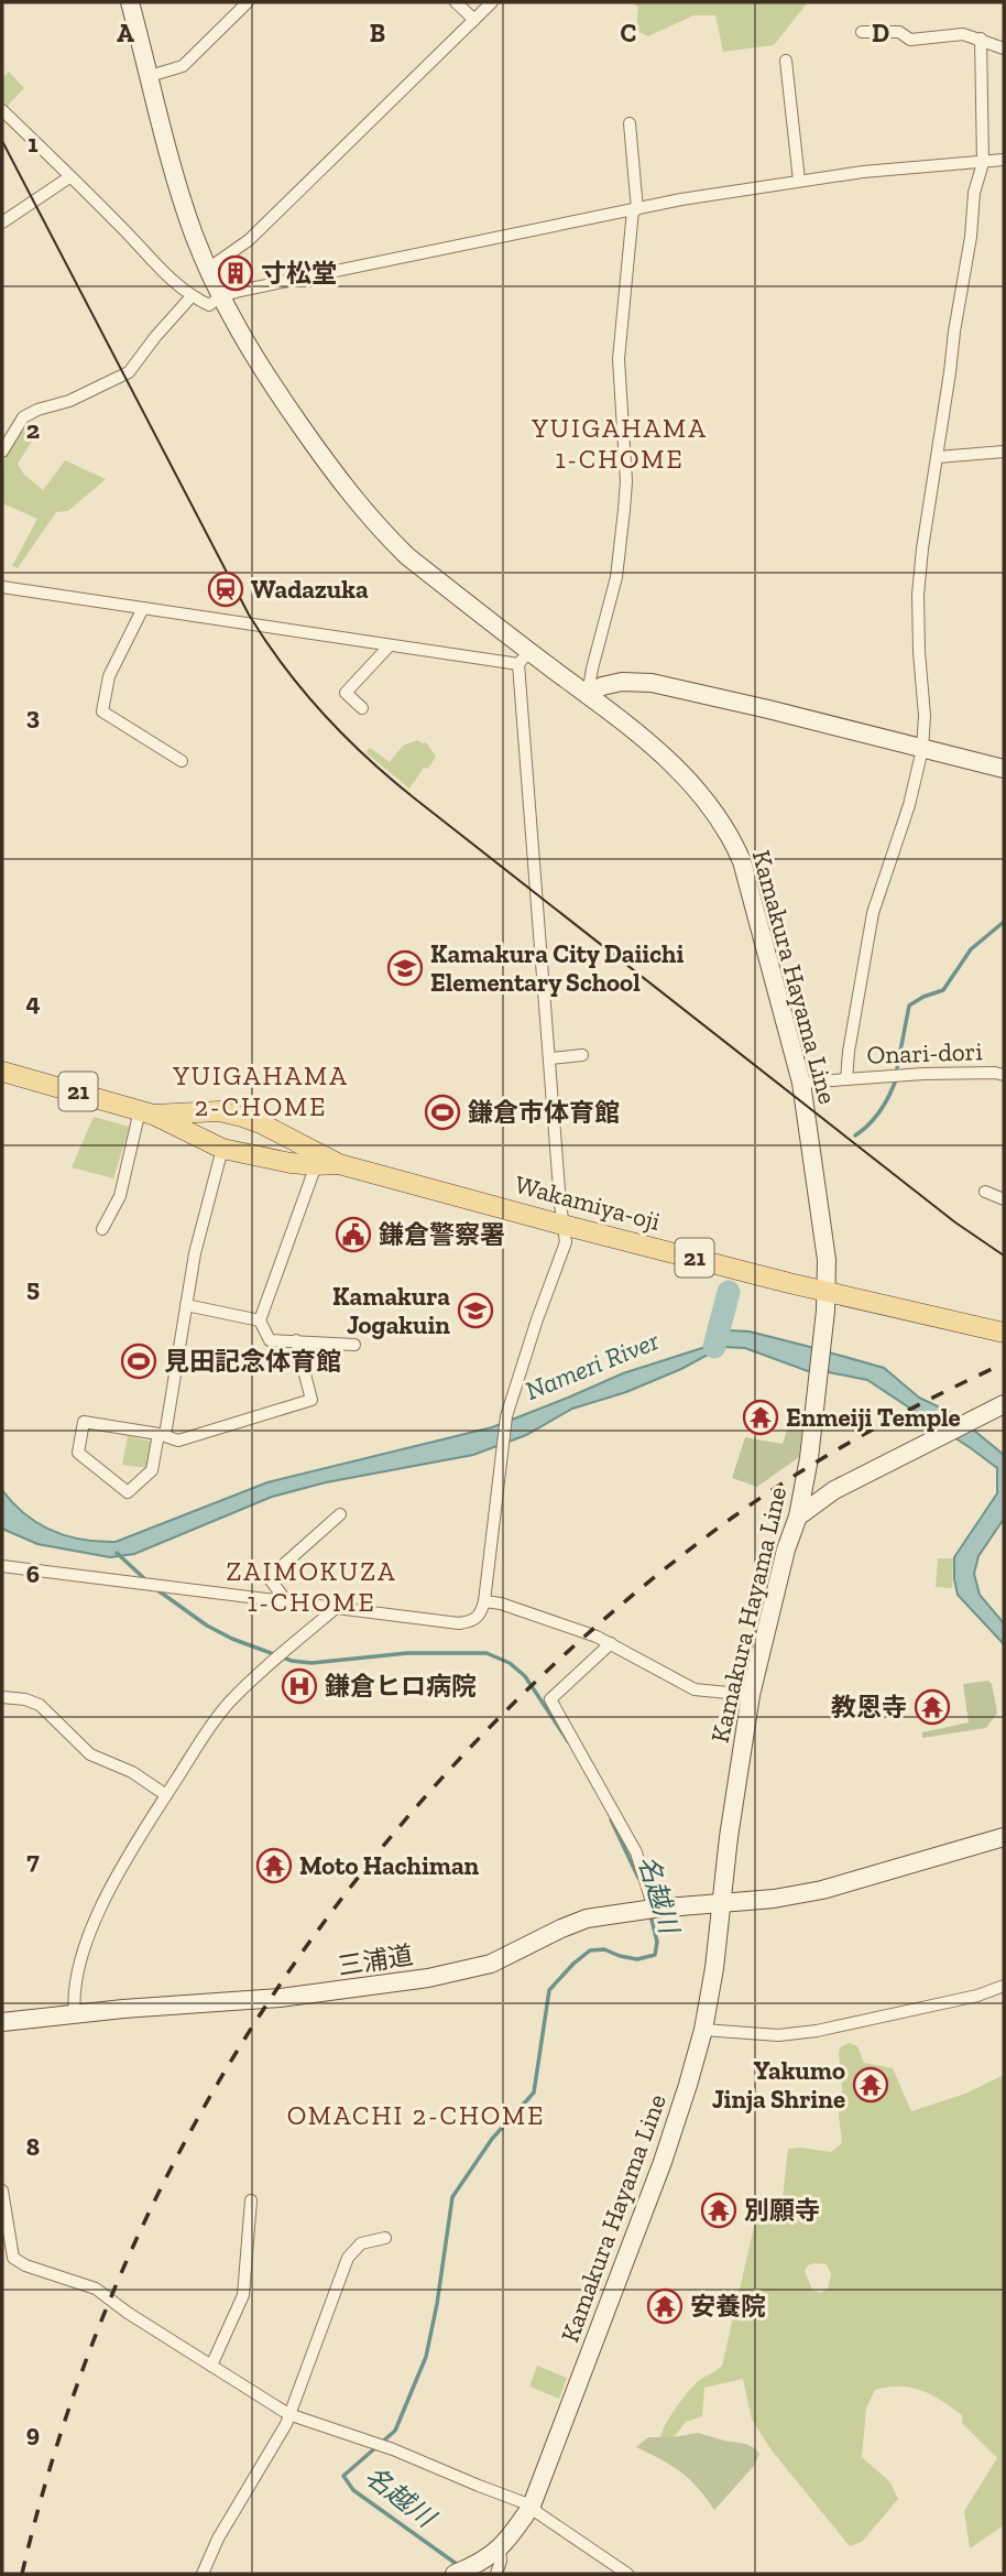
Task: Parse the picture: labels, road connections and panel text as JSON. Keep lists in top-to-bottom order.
{
  "streets": {
    "main road": [
      "Kamakura Hayama Line",
      "21",
      "Wakamiya-oji",
      "三浦道"
    ],
    "street": ["Onari-dori"]
  },
  "crossings": [
    ["Kamakura Hayama Line", "Onari-dori"],
    ["Kamakura Hayama Line", "Wakamiya-oji"],
    ["Kamakura Hayama Line", "三浦道"]
  ],
  "districts": [
    "YUIGAHAMA 1-CHOME",
    "YUIGAHAMA 2-CHOME",
    "ZAIMOKUZA 1-CHOME",
    "OMACHI 2-CHOME"
  ],
  "water": ["Nameri River", "名越川"],
  "places": {
    "building": ["寸松堂"],
    "station": ["Wadazuka"],
    "school or university": ["Kamakura City Daiichi Elementary School", "Kamakura Jogakuin"],
    "sports": ["鎌倉市体育館", "見田記念体育館"],
    "public building": ["鎌倉警察署"],
    "temple": [
      "Enmeiji Temple",
      "教恩寺",
      "Moto Hachiman",
      "Yakumo Jinja Shrine",
      "別願寺",
      "安養院"
    ],
    "hospital": ["鎌倉ヒロ病院"]
  },
  "grid": {
    "columns": [
      "A",
      "B",
      "C",
      "D"
    ],
    "rows": [
      "1",
      "2",
      "3",
      "4",
      "5",
      "6",
      "7",
      "8",
      "9"
    ]
  }
}
